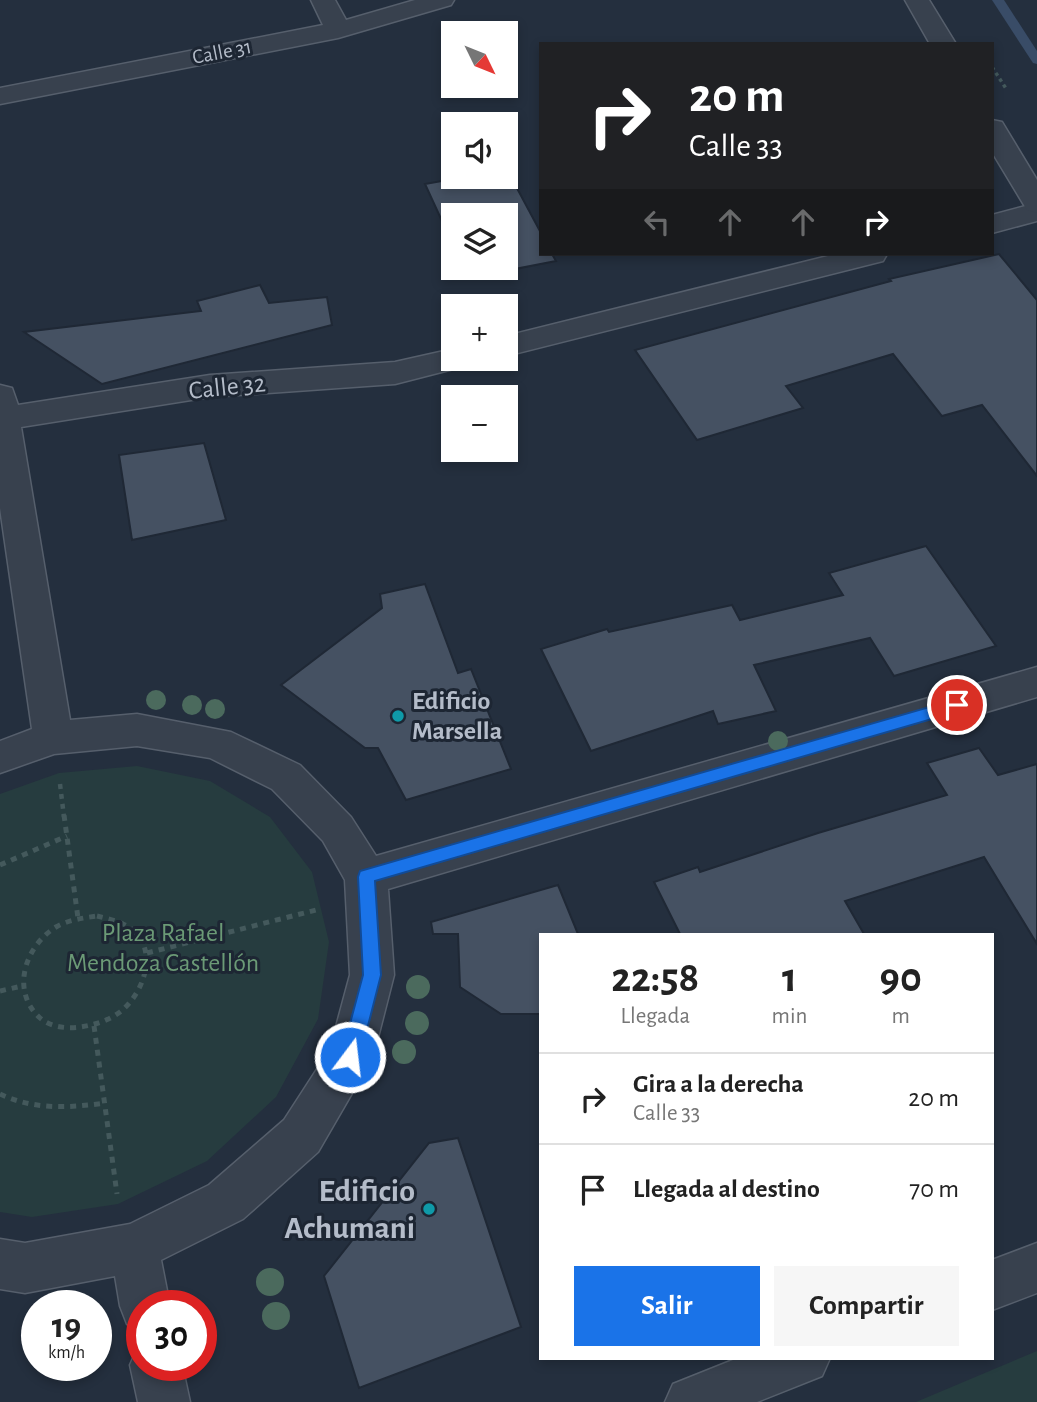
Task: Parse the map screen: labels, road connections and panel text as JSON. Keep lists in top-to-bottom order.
{
  "streets": {
    "street": ["Calle 31", "Calle 32"]
  },
  "parks": ["Plaza Rafael Mendoza Castellón"],
  "places": ["Edificio Marsella", "Edificio Achumani"],
  "north": "bottom right",
  "page": {
    "map_buttons": ["+", "−"],
    "turn": ["20 m", "Calle 33"],
    "eta": [
      "22:58",
      "Llegada",
      "1",
      "min",
      "90",
      "m"
    ],
    "list": [
      {
        "name": "Gira a la derecha",
        "note": "Calle 33",
        "value": "20 m"
      },
      {
        "name": "Llegada al destino",
        "value": "70 m"
      }
    ],
    "buttons": ["Salir", "Compartir"],
    "speed": "19 km/h",
    "limit": "30"
  }
}
